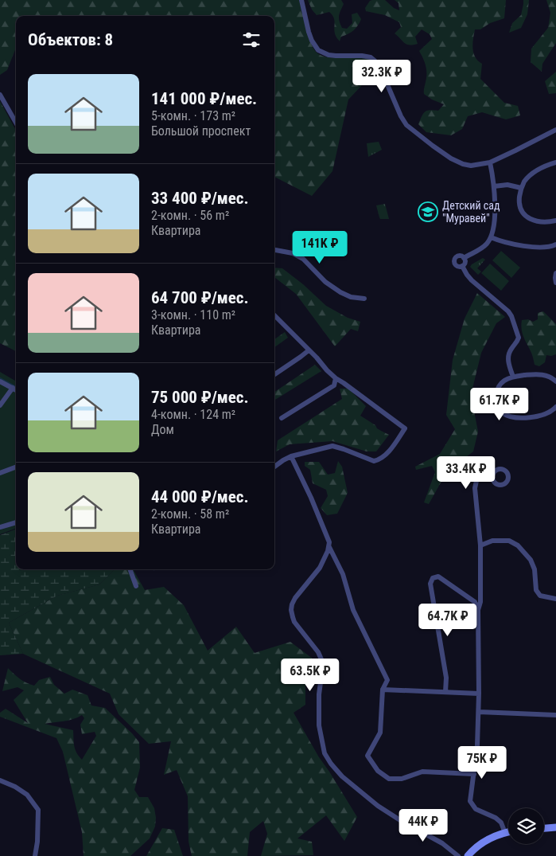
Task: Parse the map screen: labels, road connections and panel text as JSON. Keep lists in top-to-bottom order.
{
  "places": {
    "school or university": ["Детский сад \"Муравей\""]
  },
  "page": {
    "heading": "Объектов: 8",
    "price": [
      "32.3K ₽",
      "141K ₽",
      "61.7K ₽",
      "33.4K ₽",
      "64.7K ₽",
      "63.5K ₽",
      "75K ₽",
      "44K ₽"
    ],
    "list": [
      {
        "name": "141 000 ₽/мес.",
        "note": "5-комн. · 173 m² · Большой проспект"
      },
      {
        "name": "33 400 ₽/мес.",
        "note": "2-комн. · 56 m² · Квартира"
      },
      {
        "name": "64 700 ₽/мес.",
        "note": "3-комн. · 110 m² · Квартира"
      },
      {
        "name": "75 000 ₽/мес.",
        "note": "4-комн. · 124 m² · Дом"
      },
      {
        "name": "44 000 ₽/мес.",
        "note": "2-комн. · 58 m² · Квартира"
      }
    ]
  }
}
